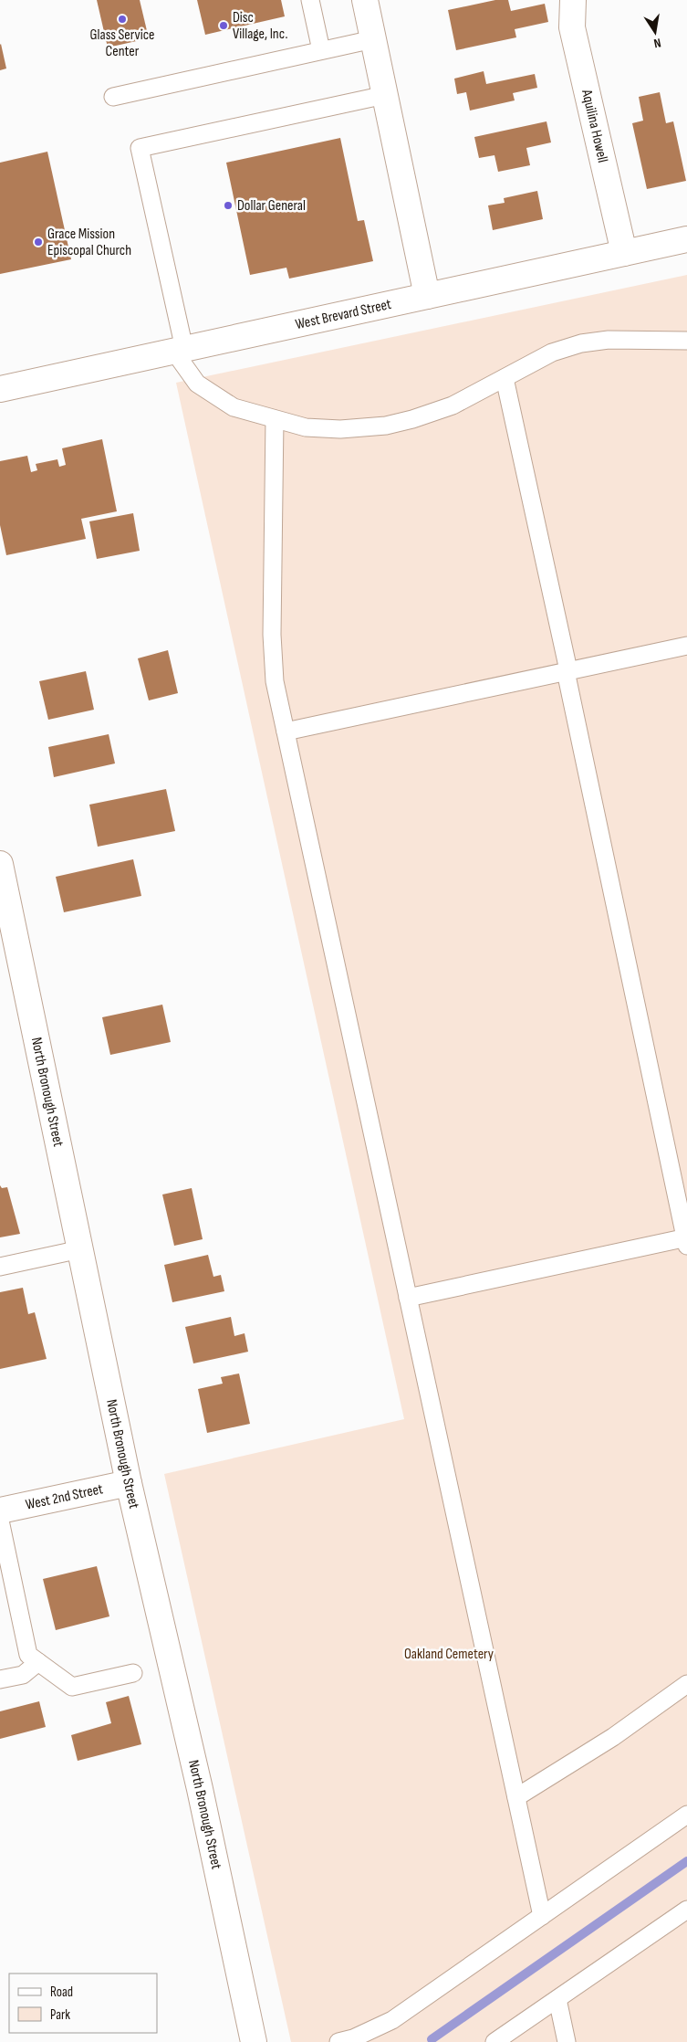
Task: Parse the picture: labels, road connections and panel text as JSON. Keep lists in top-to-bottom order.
{
  "streets": {
    "street": [
      "Aquilina Howell",
      "West Brevard Street",
      "North Bronough Street",
      "West 2nd Street"
    ]
  },
  "crossings": [
    ["Aquilina Howell", "West Brevard Street"],
    ["North Bronough Street", "West 2nd Street"]
  ],
  "parks": ["Oakland Cemetery"],
  "places": [
    "Glass Service Center",
    "Disc Village, Inc.",
    "Dollar General",
    "Grace Mission Episcopal Church"
  ],
  "legend": ["Road", "Park"],
  "north": "bottom"
}
